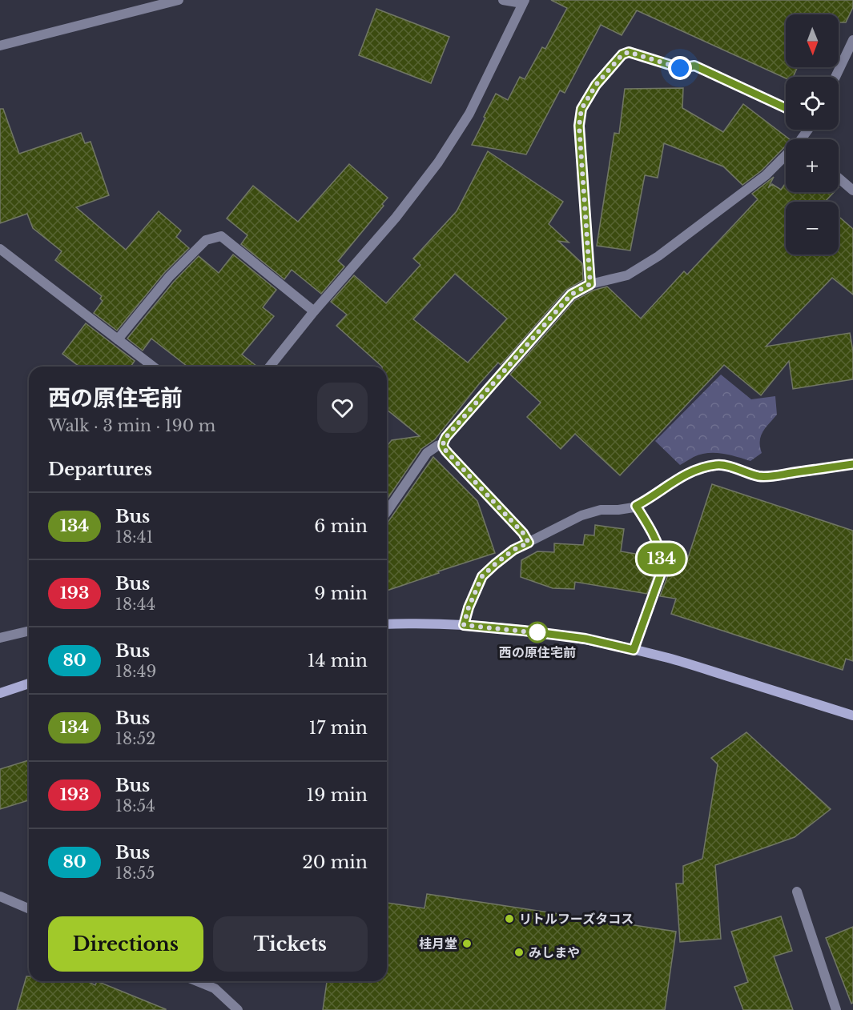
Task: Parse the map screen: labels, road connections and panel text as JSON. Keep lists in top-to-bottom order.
{
  "places": [
    "西の原住宅前",
    "リトルフーズタコス",
    "桂月堂",
    "みしまや"
  ],
  "lines": ["bus line 134"],
  "north": "bottom",
  "page": {
    "on_map": "134",
    "map_buttons": ["+", "−"],
    "heading": [
      ["西の原住宅前", "Walk · 3 min · 190 m"],
      "Departures"
    ],
    "list": [
      {
        "mark": "134",
        "name": "Bus",
        "note": "18:41",
        "value": "6 min"
      },
      {
        "mark": "193",
        "name": "Bus",
        "note": "18:44",
        "value": "9 min"
      },
      {
        "mark": "80",
        "name": "Bus",
        "note": "18:49",
        "value": "14 min"
      },
      {
        "mark": "134",
        "name": "Bus",
        "note": "18:52",
        "value": "17 min"
      },
      {
        "mark": "193",
        "name": "Bus",
        "note": "18:54",
        "value": "19 min"
      },
      {
        "mark": "80",
        "name": "Bus",
        "note": "18:55",
        "value": "20 min"
      }
    ],
    "buttons": ["Directions", "Tickets"]
  }
}
